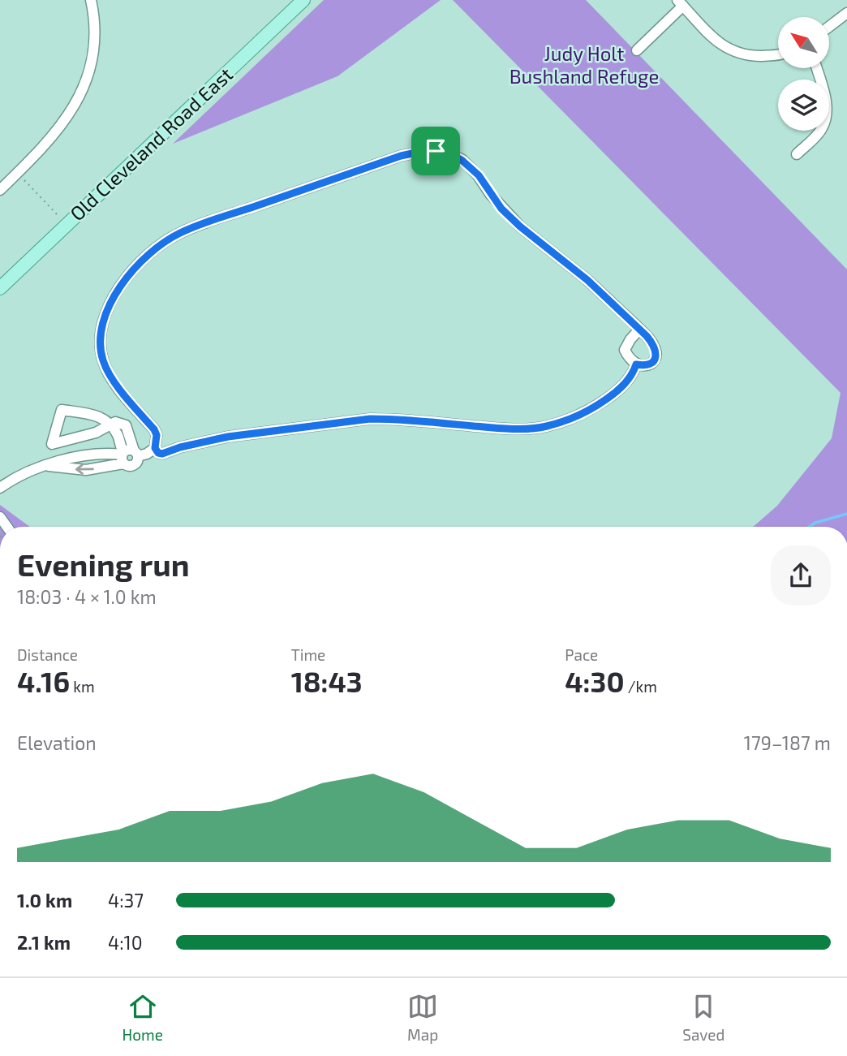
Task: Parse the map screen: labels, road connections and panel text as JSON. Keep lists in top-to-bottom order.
{
  "streets": {
    "main road": ["Old Cleveland Road East"]
  },
  "parks": ["Judy Holt Bushland Refuge"],
  "north": "top left",
  "page": {
    "heading": ["Evening run", "18:03 · 4 × 1.0 km"],
    "stats": [
      ["Distance", "4.16 km"],
      ["Time", "18:43"],
      ["Pace", "4:30 /km"]
    ],
    "chart": ["Elevation", "179–187 m"],
    "list": [
      {
        "name": "1.0 km",
        "note": "4:37"
      },
      {
        "name": "2.1 km",
        "note": "4:10"
      }
    ],
    "tabs": ["Home", "Map", "Saved"]
  }
}
